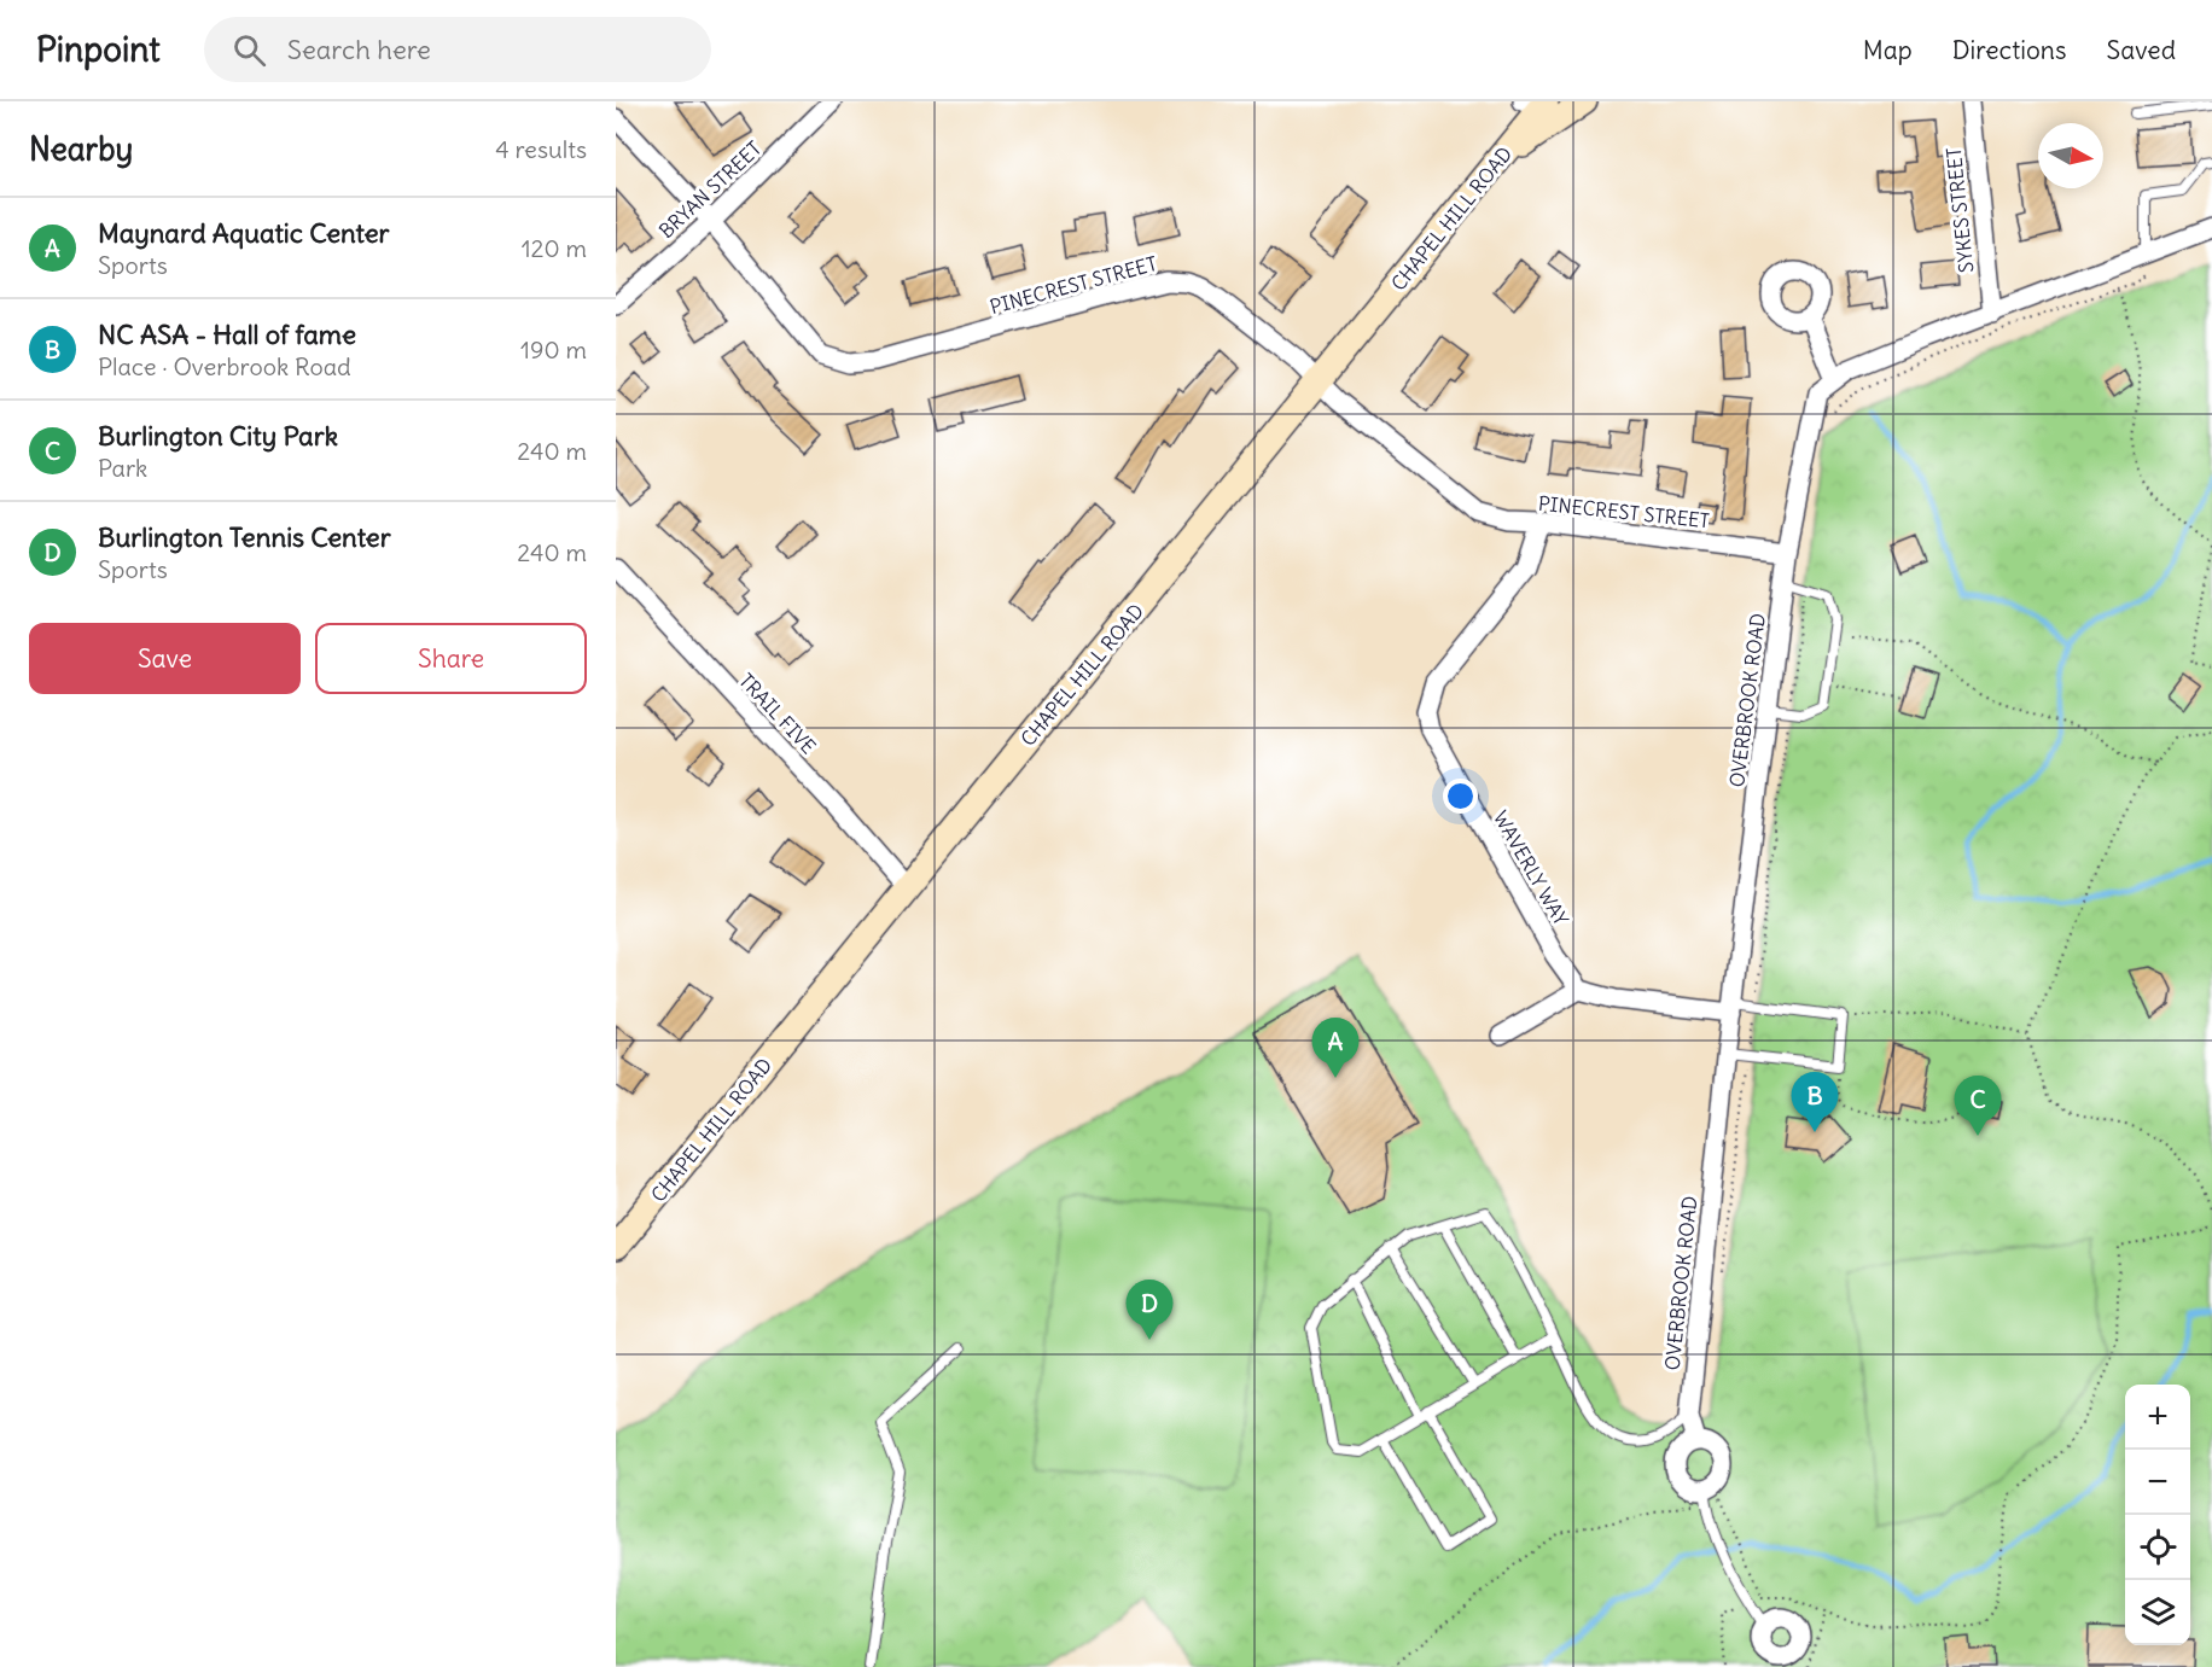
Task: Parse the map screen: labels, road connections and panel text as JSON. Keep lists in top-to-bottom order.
{
  "streets": {
    "main road": ["CHAPEL HILL ROAD"],
    "street": [
      "BRYAN STREET",
      "SYKES STREET",
      "PINECREST STREET",
      "OVERBROOK ROAD",
      "TRAIL FIVE",
      "WAVERLY WAY"
    ]
  },
  "crossings": [
    ["BRYAN STREET", "PINECREST STREET"],
    ["CHAPEL HILL ROAD", "PINECREST STREET"],
    ["CHAPEL HILL ROAD", "TRAIL FIVE"],
    ["PINECREST STREET", "OVERBROOK ROAD"],
    ["PINECREST STREET", "WAVERLY WAY"]
  ],
  "north": "right",
  "page": {
    "header": "Pinpoint",
    "search": "Search here",
    "nav": ["Map", "Directions", "Saved"],
    "heading": ["Nearby", "4 results"],
    "list": [
      {
        "mark": "A",
        "name": "Maynard Aquatic Center",
        "note": "Sports",
        "value": "120 m"
      },
      {
        "mark": "B",
        "name": "NC ASA - Hall of fame",
        "note": "Place · Overbrook Road",
        "value": "190 m"
      },
      {
        "mark": "C",
        "name": "Burlington City Park",
        "note": "Park",
        "value": "240 m"
      },
      {
        "mark": "D",
        "name": "Burlington Tennis Center",
        "note": "Sports",
        "value": "240 m"
      }
    ],
    "buttons": ["Save", "Share"],
    "pins": [
      "A",
      "B",
      "C",
      "D"
    ],
    "map_buttons": ["+", "−"]
  }
}
